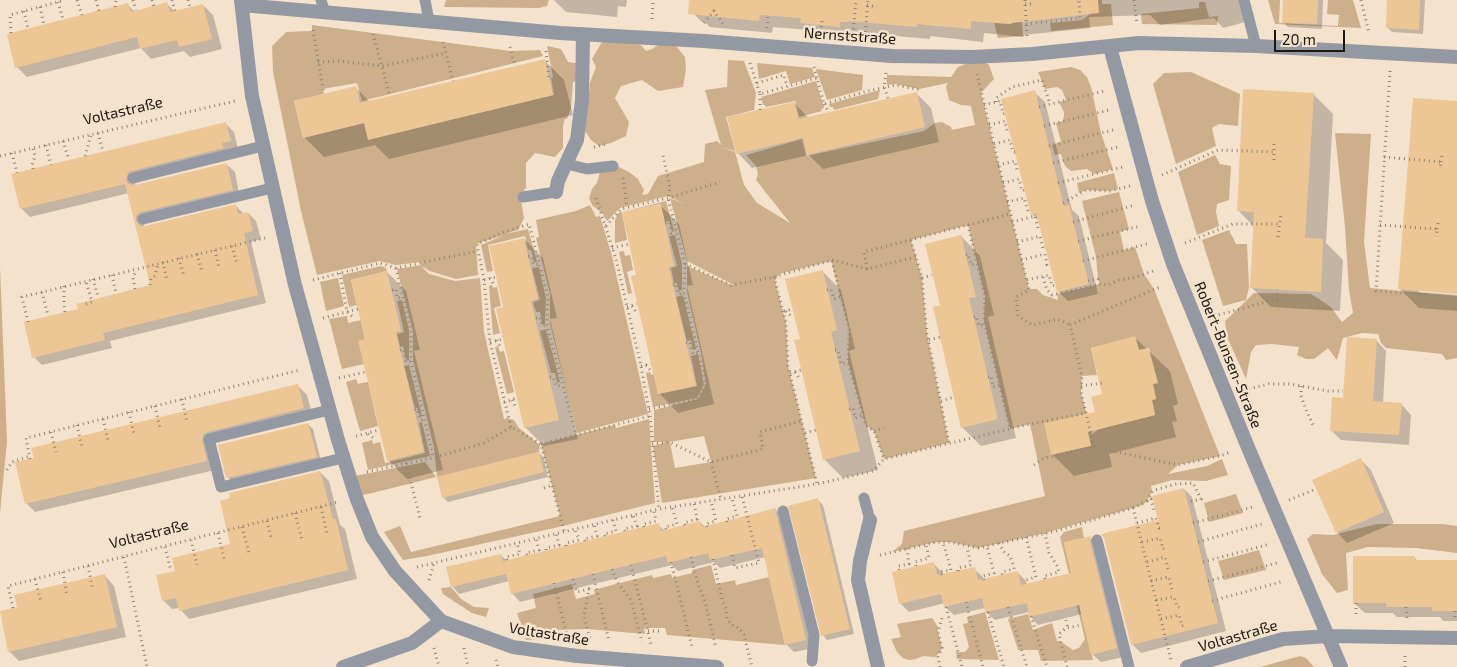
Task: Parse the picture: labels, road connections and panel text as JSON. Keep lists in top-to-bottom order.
{
  "streets": {
    "street": ["Nernststraße", "Voltastraße", "Robert-Bunsen-Straße"]
  },
  "crossings": [
    ["Nernststraße", "Voltastraße"],
    ["Nernststraße", "Robert-Bunsen-Straße"],
    ["Voltastraße", "Robert-Bunsen-Straße"]
  ],
  "scale_bar": "20 m"
}
